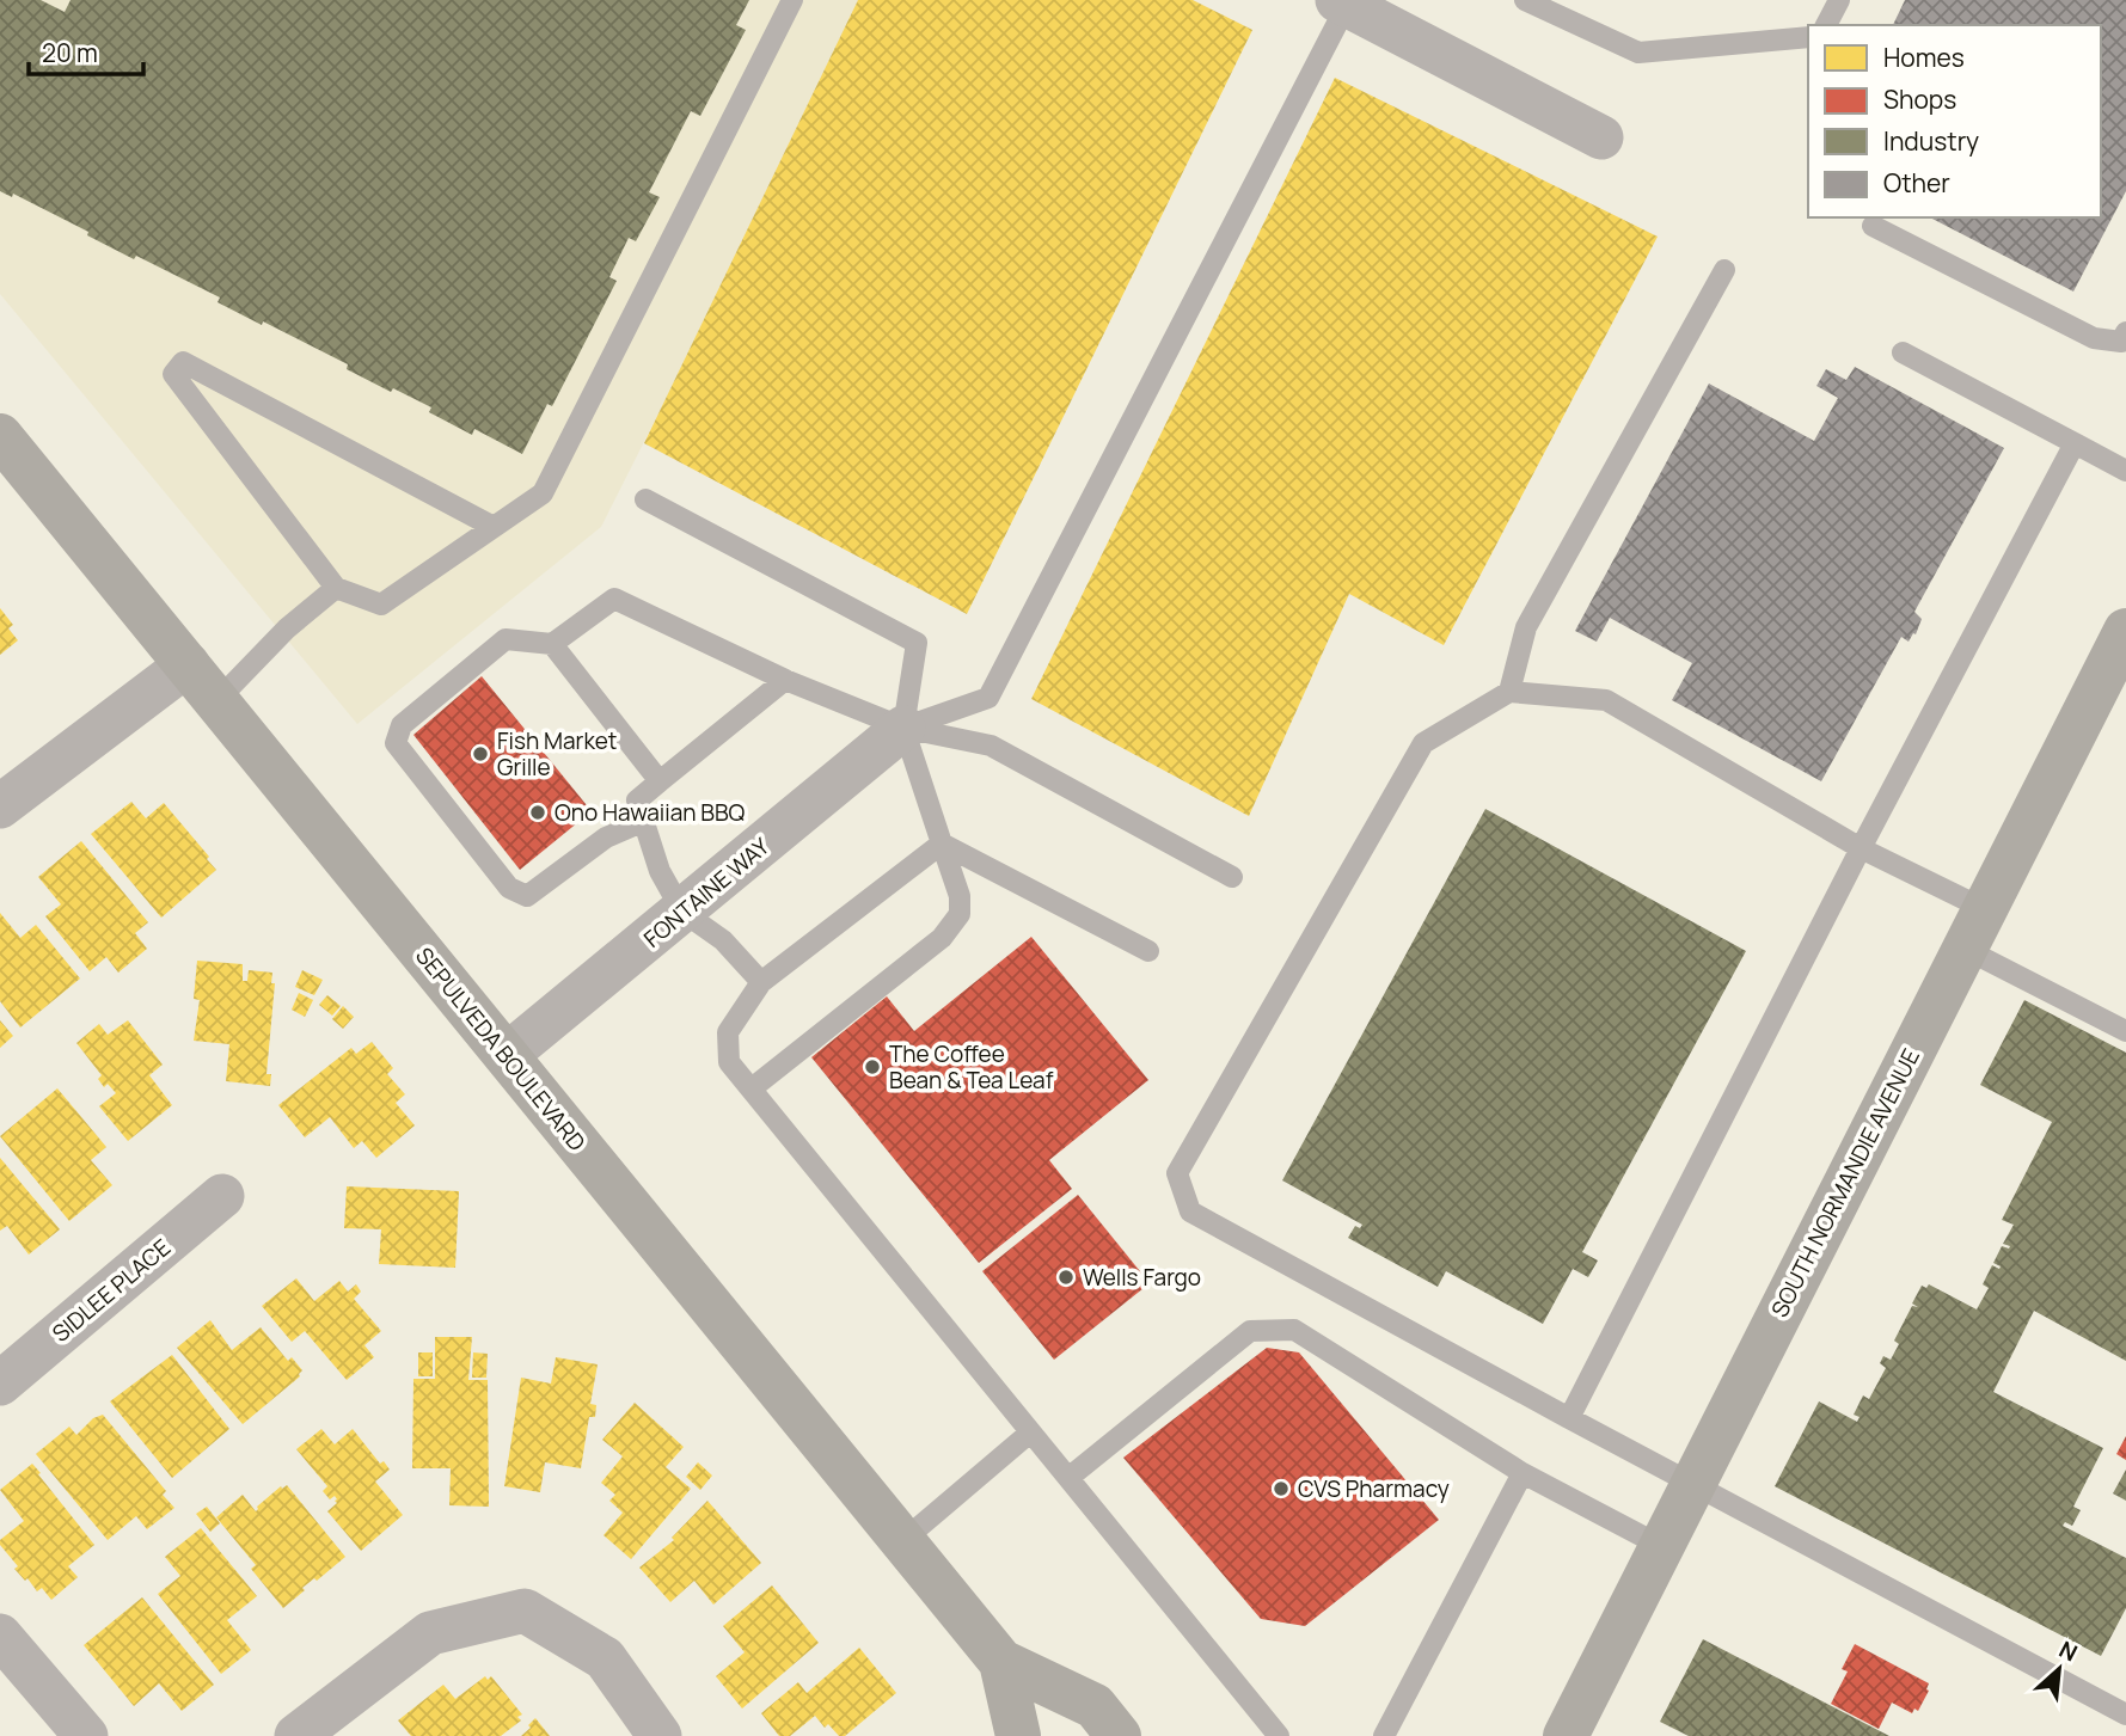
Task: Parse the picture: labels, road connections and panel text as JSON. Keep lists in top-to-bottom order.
{
  "streets": {
    "main road": ["SEPULVEDA BOULEVARD", "SOUTH NORMANDIE AVENUE"],
    "street": ["FONTAINE WAY", "SIDLEE PLACE"]
  },
  "crossings": [
    ["FONTAINE WAY", "SEPULVEDA BOULEVARD"]
  ],
  "places": [
    "Fish Market Grille",
    "Ono Hawaiian BBQ",
    "The Coffee Bean & Tea Leaf",
    "Wells Fargo",
    "CVS Pharmacy"
  ],
  "legend": [
    "Homes",
    "Shops",
    "Industry",
    "Other"
  ],
  "scale_bar": "20 m",
  "north": "top right"
}
